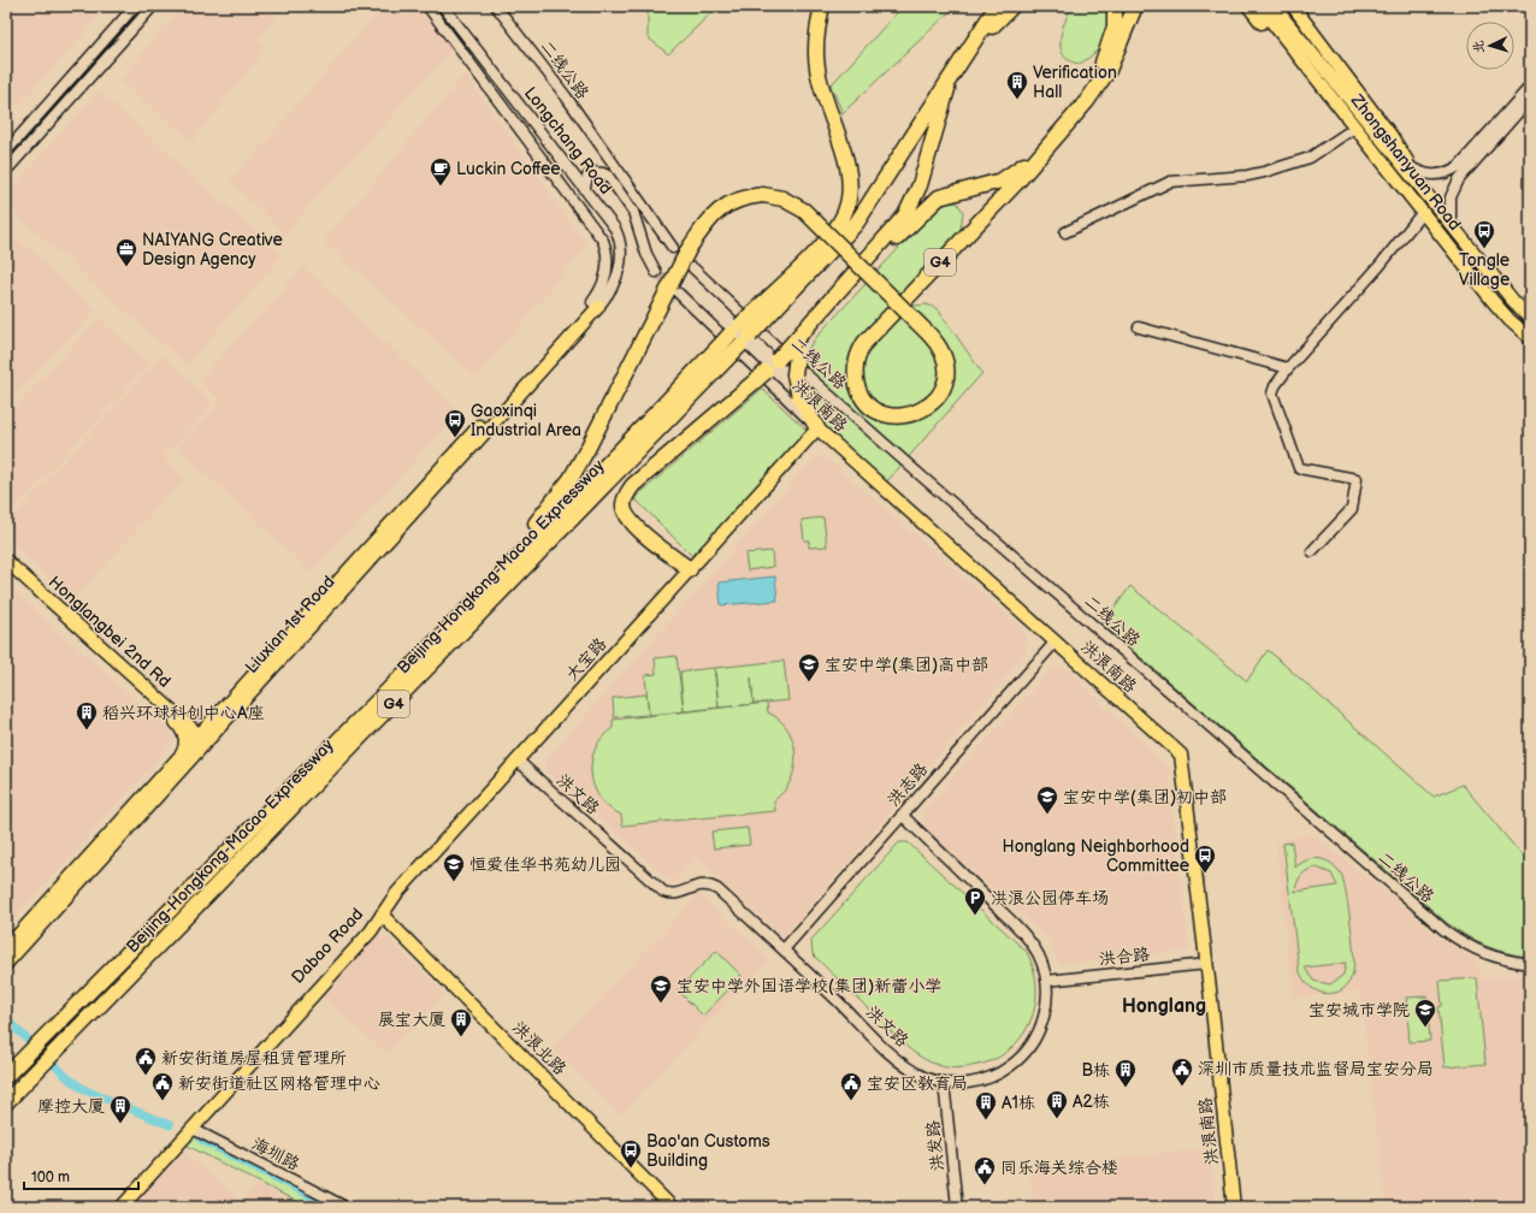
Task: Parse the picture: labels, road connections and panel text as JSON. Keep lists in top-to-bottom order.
{
  "streets": {
    "highway": ["G4", "Beijing-Hongkong-Macao Expressway"],
    "main road": [
      "Zhongshanyuan Road",
      "洪浪南路",
      "Liuxian 1st Road",
      "Honglangbei 2nd Rd",
      "大宝路",
      "Dabao Road",
      "洪浪北路"
    ],
    "street": [
      "二线公路",
      "Longchang Road",
      "洪志路",
      "洪文路",
      "洪合路",
      "洪发路",
      "海圳路"
    ]
  },
  "crossings": [
    ["Longchang Road", "Liuxian 1st Road"],
    ["G4", "Beijing-Hongkong-Macao Expressway"],
    ["洪浪南路", "大宝路"],
    ["洪浪南路", "洪志路"],
    ["洪浪南路", "洪合路"],
    ["Liuxian 1st Road", "Honglangbei 2nd Rd"],
    ["大宝路", "洪文路"],
    ["大宝路", "Dabao Road"],
    ["大宝路", "洪浪北路"],
    ["洪志路", "洪文路"],
    ["洪文路", "洪合路"],
    ["洪文路", "洪发路"],
    ["Dabao Road", "洪浪北路"],
    ["Dabao Road", "海圳路"]
  ],
  "districts": ["Honglang"],
  "places": {
    "building": [
      "Verification Hall",
      "稻兴环球科创中心A座",
      "展宝大厦",
      "B栋",
      "A2栋",
      "A1栋",
      "摩控大厦"
    ],
    "cafe": ["Luckin Coffee"],
    "bus stop": [
      "Tongle Village",
      "Gaoxinqi Industrial Area",
      "Honglang Neighborhood Committee",
      "Bao'an Customs Building"
    ],
    "office": ["NAIYANG Creative Design Agency"],
    "school or university": [
      "宝安中学(集团)高中部",
      "宝安中学(集团)初中部",
      "恒爱佳华书苑幼儿园",
      "宝安中学外国语学校(集团)新蕾小学",
      "宝安城市学院"
    ],
    "parking": ["洪浪公园停车场"],
    "public building": [
      "新安街道房屋租赁管理所",
      "深圳市质量技术监督局宝安分局",
      "新安街道社区网格管理中心",
      "宝安区教育局",
      "同乐海关综合楼"
    ]
  },
  "scale_bar": "100 m",
  "north": "left"
}
